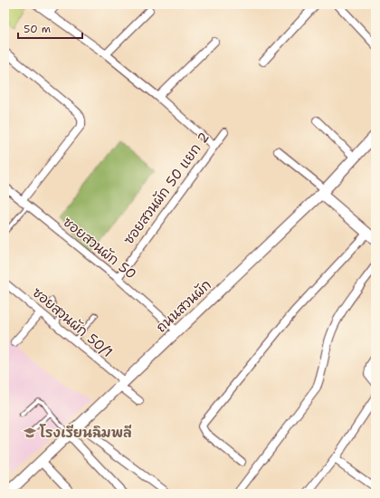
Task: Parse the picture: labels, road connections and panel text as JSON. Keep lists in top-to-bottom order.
{
  "streets": {
    "street": [
      "ซอยสวนผัก 50 แยก 2",
      "ซอยสวนผัก 50",
      "ถนนสวนผัก",
      "ซอยสวนผัก 50/1"
    ]
  },
  "crossings": [
    ["ซอยสวนผัก 50 แยก 2", "ซอยสวนผัก 50"],
    ["ซอยสวนผัก 50", "ถนนสวนผัก"],
    ["ถนนสวนผัก", "ซอยสวนผัก 50/1"]
  ],
  "places": {
    "school or university": ["โรงเรียนฉิมพลี"]
  },
  "scale_bar": "50 m"
}
